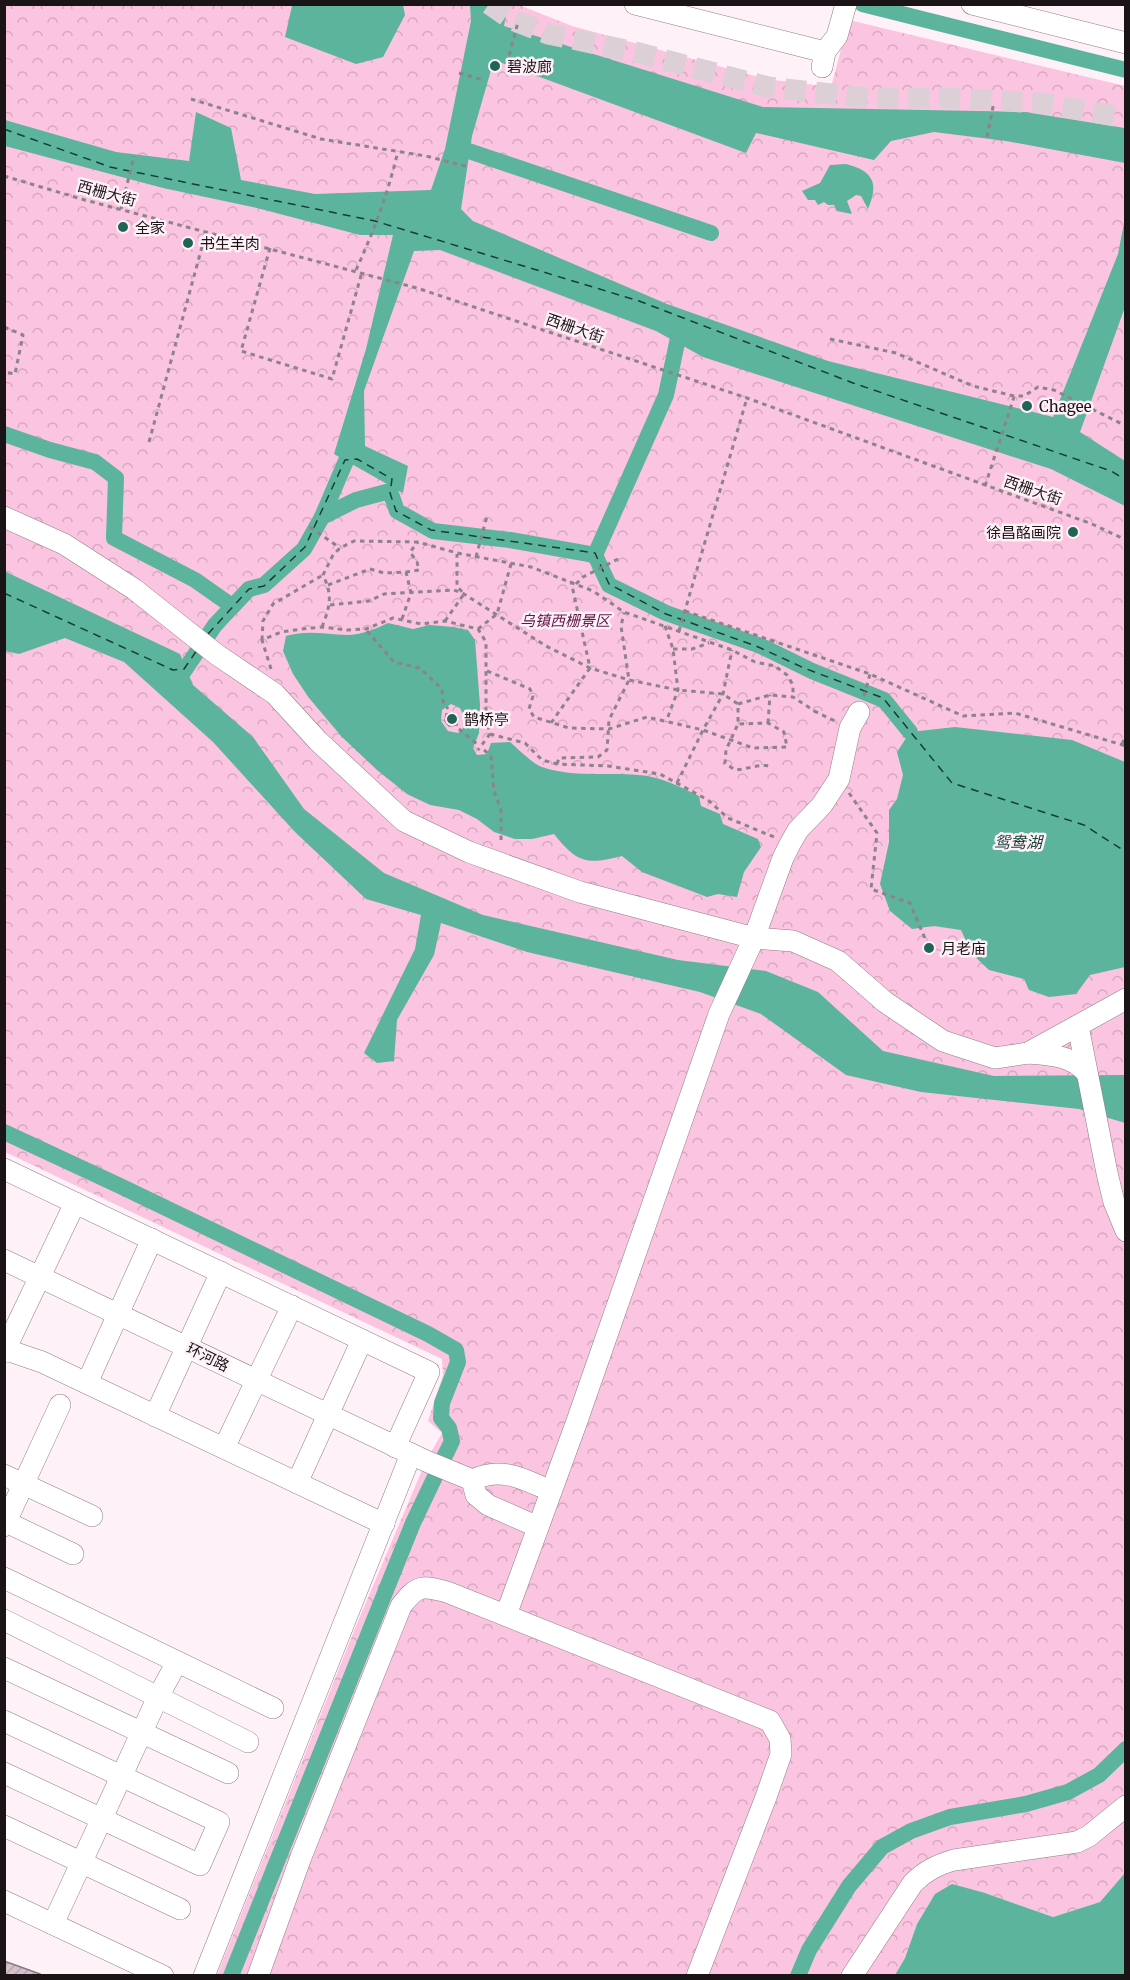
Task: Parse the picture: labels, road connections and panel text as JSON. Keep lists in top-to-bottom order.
{
  "streets": {
    "street": ["环河路"],
    "path": ["西栅大街"]
  },
  "water": ["鸳鸯湖"],
  "parks": ["乌镇西栅景区"],
  "places": [
    "碧波廊",
    "全家",
    "书生羊肉",
    "Chagee",
    "徐昌酩画院",
    "鹊桥亭",
    "月老庙"
  ]
}
